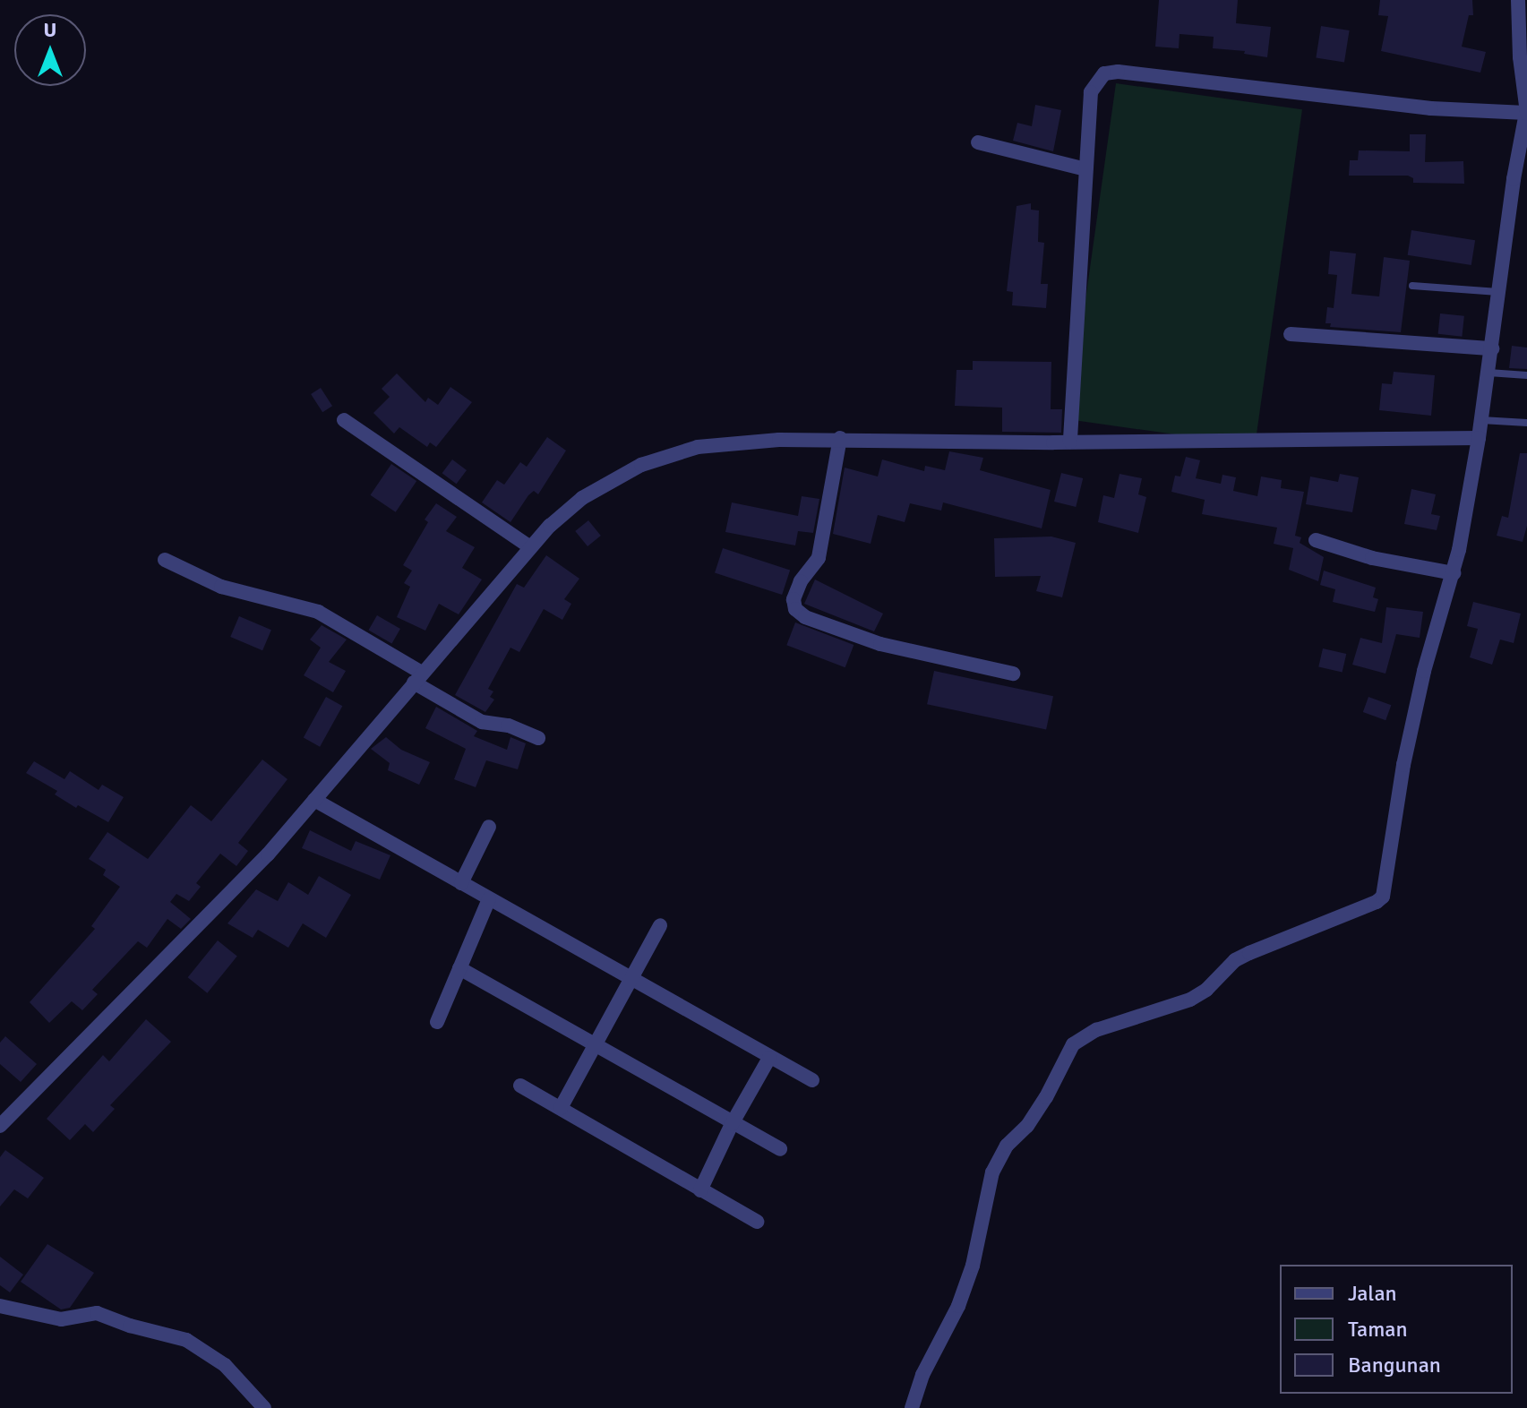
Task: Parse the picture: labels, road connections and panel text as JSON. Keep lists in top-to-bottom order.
{
  "legend": ["Jalan", "Taman", "Bangunan"],
  "north": "top"
}
